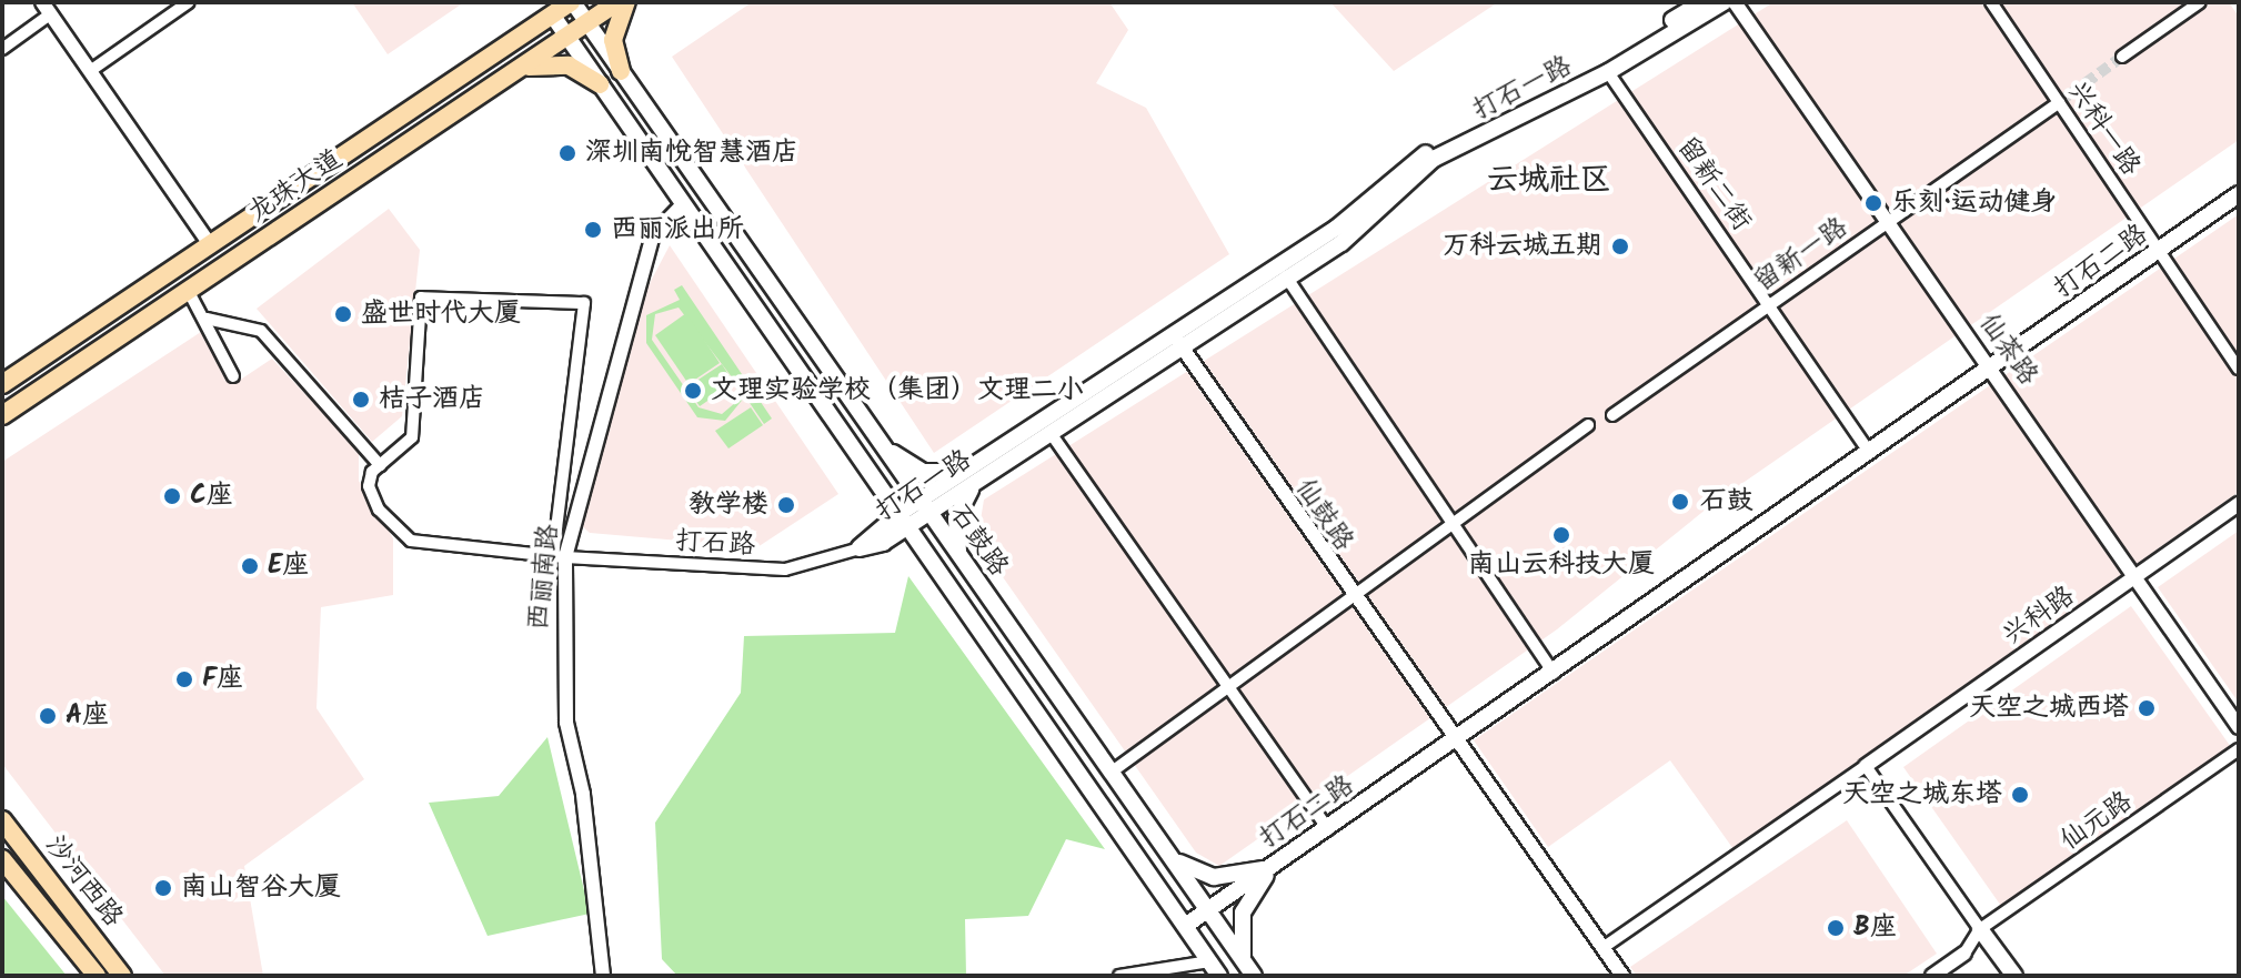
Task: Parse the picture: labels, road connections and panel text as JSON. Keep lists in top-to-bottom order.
{
  "streets": {
    "main road": [
      "打石一路",
      "龙珠大道",
      "打石二路",
      "石鼓路",
      "沙河西路"
    ],
    "street": [
      "兴科一路",
      "留新二街",
      "留新一路",
      "仙茶路",
      "仙鼓路",
      "打石路",
      "西丽南路",
      "兴科路",
      "仙元路"
    ]
  },
  "crossings": [
    ["打石一路", "留新二街"],
    ["打石一路", "仙鼓路"],
    ["打石一路", "石鼓路"],
    ["打石一路", "打石路"],
    ["兴科一路", "留新一路"],
    ["兴科一路", "打石二路"],
    ["留新二街", "留新一路"],
    ["留新二街", "打石二路"],
    ["龙珠大道", "石鼓路"],
    ["留新一路", "仙茶路"],
    ["打石二路", "仙茶路"],
    ["打石二路", "仙鼓路"],
    ["打石二路", "石鼓路"],
    ["仙茶路", "兴科路"],
    ["石鼓路", "西丽南路"],
    ["打石路", "西丽南路"]
  ],
  "districts": ["云城社区"],
  "places": [
    "深圳南悦智慧酒店",
    "乐刻·运动健身",
    "西丽派出所",
    "万科云城五期",
    "盛世时代大厦",
    "文理实验学校（集团）文理二小",
    "桔子酒店",
    "C座",
    "石鼓",
    "教学楼",
    "南山云科技大厦",
    "E座",
    "F座",
    "天空之城西塔",
    "A座",
    "天空之城东塔",
    "南山智谷大厦",
    "B座"
  ]
}
